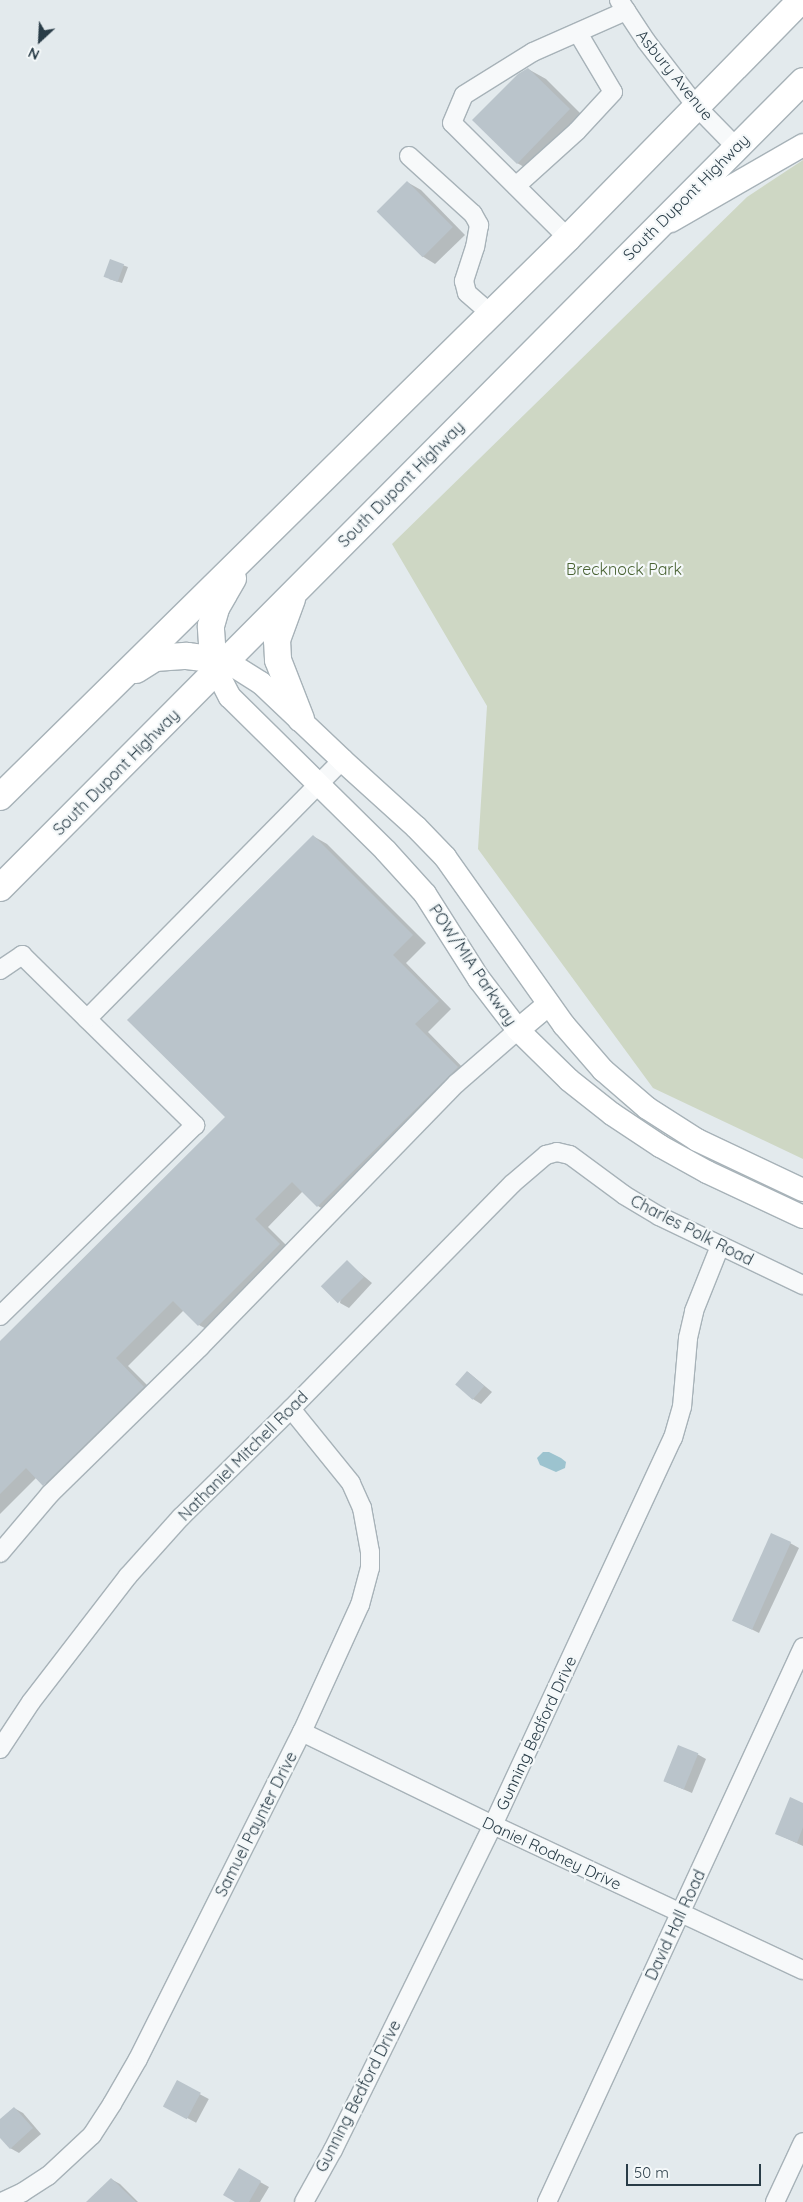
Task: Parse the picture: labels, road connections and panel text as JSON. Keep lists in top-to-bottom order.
{
  "streets": {
    "highway": ["South Dupont Highway"],
    "main road": ["POW/MIA Parkway"],
    "street": [
      "Asbury Avenue",
      "Charles Polk Road",
      "Nathaniel Mitchell Road",
      "Gunning Bedford Drive",
      "Samuel Paynter Drive",
      "Daniel Rodney Drive",
      "David Hall Road"
    ]
  },
  "crossings": [
    ["Asbury Avenue", "South Dupont Highway"],
    ["South Dupont Highway", "POW/MIA Parkway"],
    ["Charles Polk Road", "Nathaniel Mitchell Road"],
    ["Charles Polk Road", "Gunning Bedford Drive"],
    ["Nathaniel Mitchell Road", "Samuel Paynter Drive"],
    ["Gunning Bedford Drive", "Daniel Rodney Drive"],
    ["Samuel Paynter Drive", "Daniel Rodney Drive"],
    ["Daniel Rodney Drive", "David Hall Road"]
  ],
  "parks": ["Brecknock Park"],
  "scale_bar": "50 m",
  "north": "bottom left"
}
